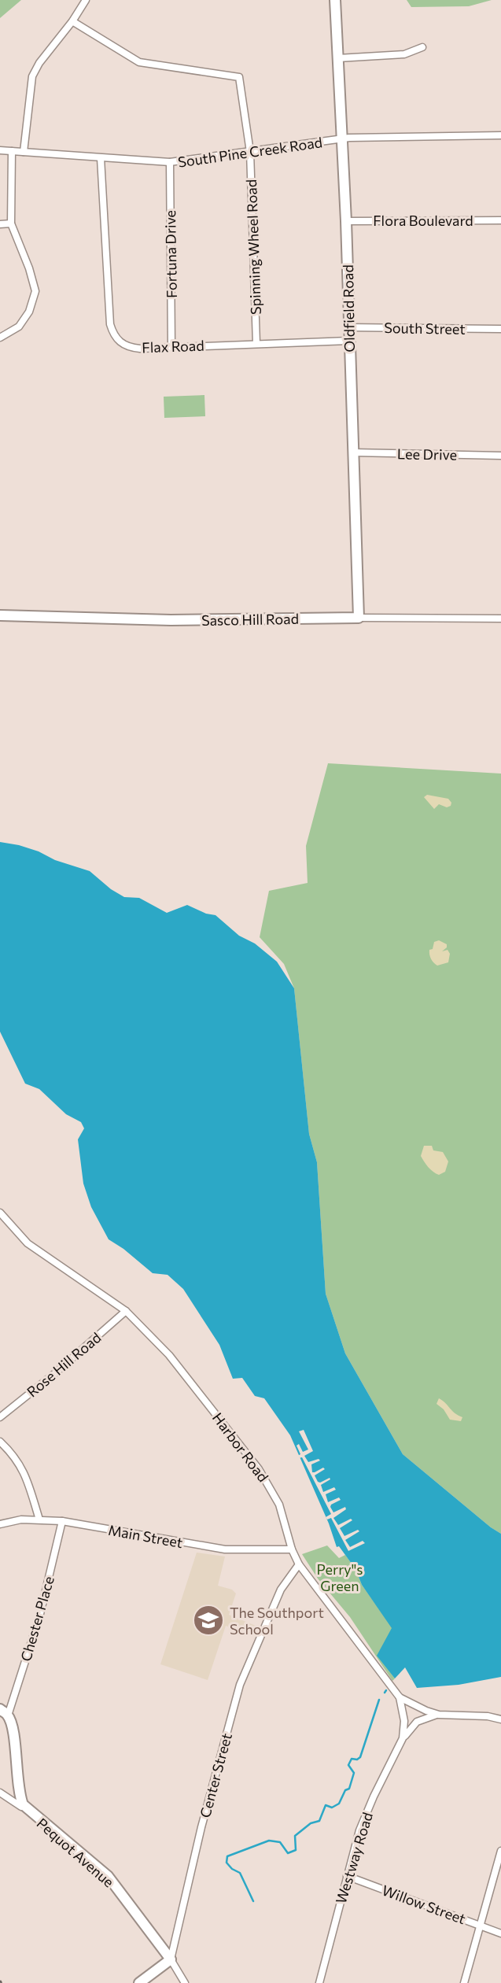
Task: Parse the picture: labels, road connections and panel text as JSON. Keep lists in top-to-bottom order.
{
  "streets": {
    "street": [
      "South Pine Creek Road",
      "Flora Boulevard",
      "Spinning Wheel Road",
      "Fortuna Drive",
      "Oldfield Road",
      "South Street",
      "Flax Road",
      "Lee Drive",
      "Sasco Hill Road",
      "Rose Hill Road",
      "Harbor Road",
      "Main Street",
      "Chester Place",
      "Center Street",
      "Pequot Avenue",
      "Westway Road",
      "Willow Street"
    ]
  },
  "crossings": [
    ["South Pine Creek Road", "Spinning Wheel Road"],
    ["South Pine Creek Road", "Fortuna Drive"],
    ["South Pine Creek Road", "Oldfield Road"],
    ["South Pine Creek Road", "Flax Road"],
    ["Flora Boulevard", "Oldfield Road"],
    ["Spinning Wheel Road", "Flax Road"],
    ["Fortuna Drive", "Flax Road"],
    ["Oldfield Road", "South Street"],
    ["Oldfield Road", "Flax Road"],
    ["Oldfield Road", "Lee Drive"],
    ["Oldfield Road", "Sasco Hill Road"],
    ["Rose Hill Road", "Harbor Road"],
    ["Harbor Road", "Main Street"],
    ["Harbor Road", "Center Street"],
    ["Harbor Road", "Westway Road"],
    ["Main Street", "Chester Place"],
    ["Center Street", "Pequot Avenue"],
    ["Westway Road", "Willow Street"]
  ],
  "parks": ["Perry\"s Green"],
  "places": {
    "school or university": ["The Southport School"]
  }
}
